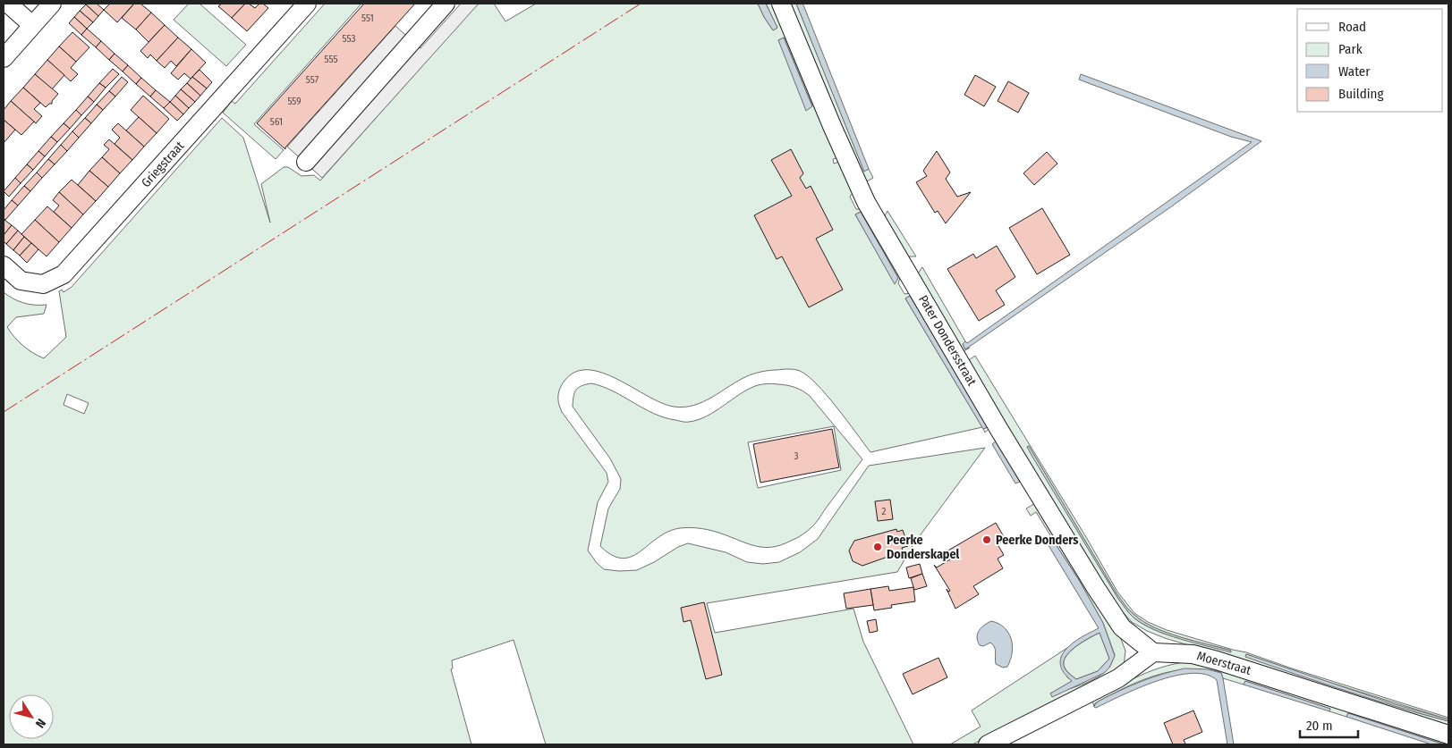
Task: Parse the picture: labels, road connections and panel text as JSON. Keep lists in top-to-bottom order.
{
  "streets": {
    "street": ["Griegstraat", "Pater Dondersstraat", "Moerstraat"]
  },
  "crossings": [
    ["Pater Dondersstraat", "Moerstraat"]
  ],
  "places": ["Peerke Donders", "Peerke Donderskapel"],
  "house_numbers": [
    "551",
    "553",
    "555",
    "557",
    "559",
    "561",
    "3",
    "2"
  ],
  "legend": [
    "Road",
    "Park",
    "Water",
    "Building"
  ],
  "scale_bar": "20 m",
  "north": "bottom right"
}
